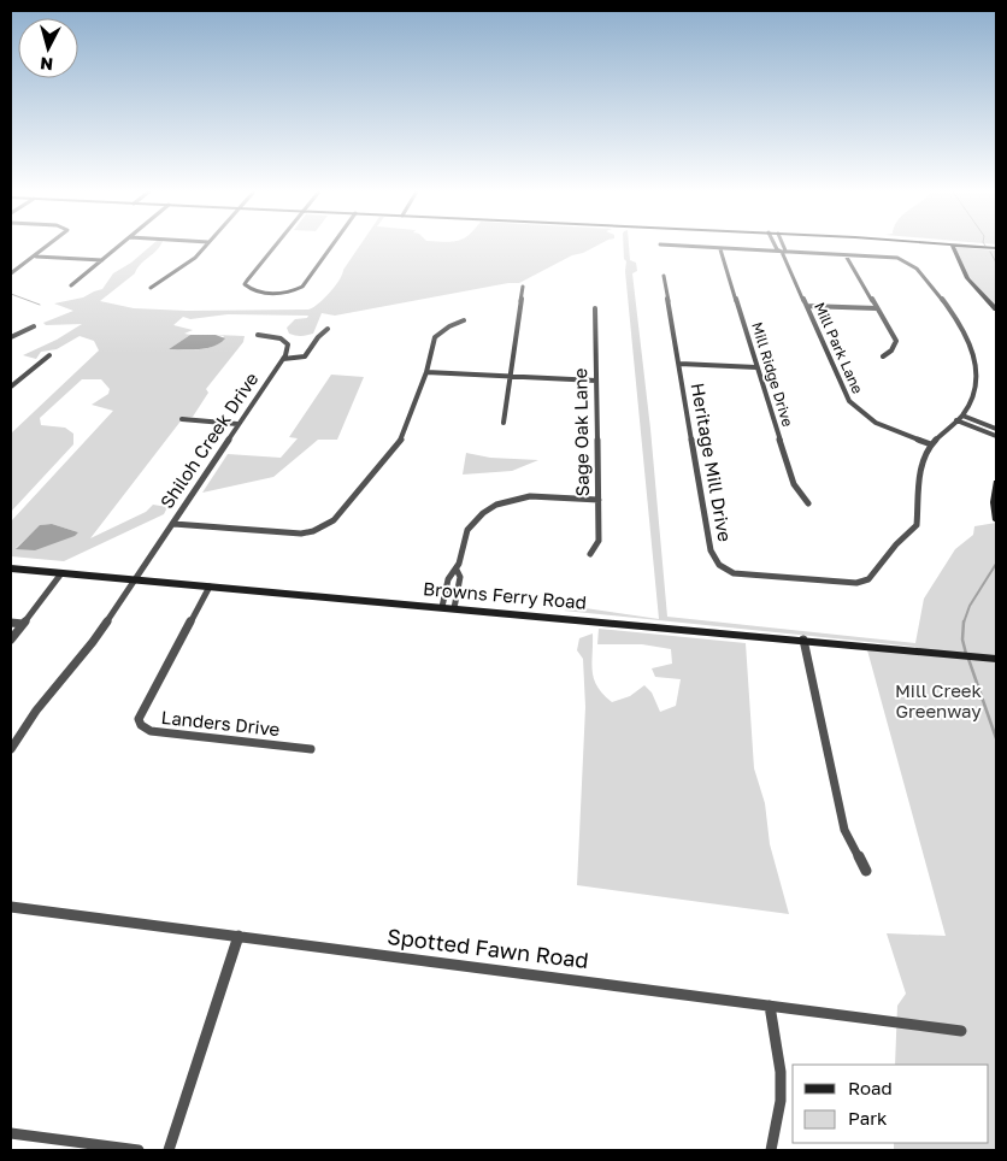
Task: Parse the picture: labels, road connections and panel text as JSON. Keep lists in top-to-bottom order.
{
  "streets": {
    "street": [
      "Mill Park Lane",
      "Mill Ridge Drive",
      "Sage Oak Lane",
      "Shiloh Creek Drive",
      "Heritage Mill Drive",
      "Browns Ferry Road",
      "Landers Drive",
      "Spotted Fawn Road"
    ]
  },
  "crossings": [
    ["Mill Park Lane", "Heritage Mill Drive"],
    ["Shiloh Creek Drive", "Browns Ferry Road"],
    ["Browns Ferry Road", "Landers Drive"]
  ],
  "parks": ["Mill Creek Greenway"],
  "legend": ["Road", "Park"],
  "north": "bottom"
}
